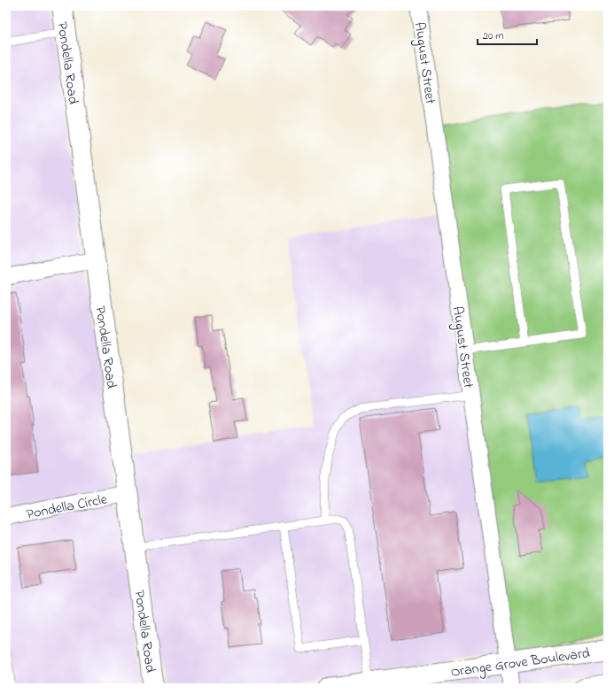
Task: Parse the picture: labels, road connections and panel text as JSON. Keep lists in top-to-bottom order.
{
  "streets": {
    "main road": ["Pondella Road", "Orange Grove Boulevard"],
    "street": ["August Street", "Pondella Circle"]
  },
  "crossings": [
    ["Pondella Road", "Pondella Circle"],
    ["August Street", "Orange Grove Boulevard"]
  ],
  "scale_bar": "20 m"
}
